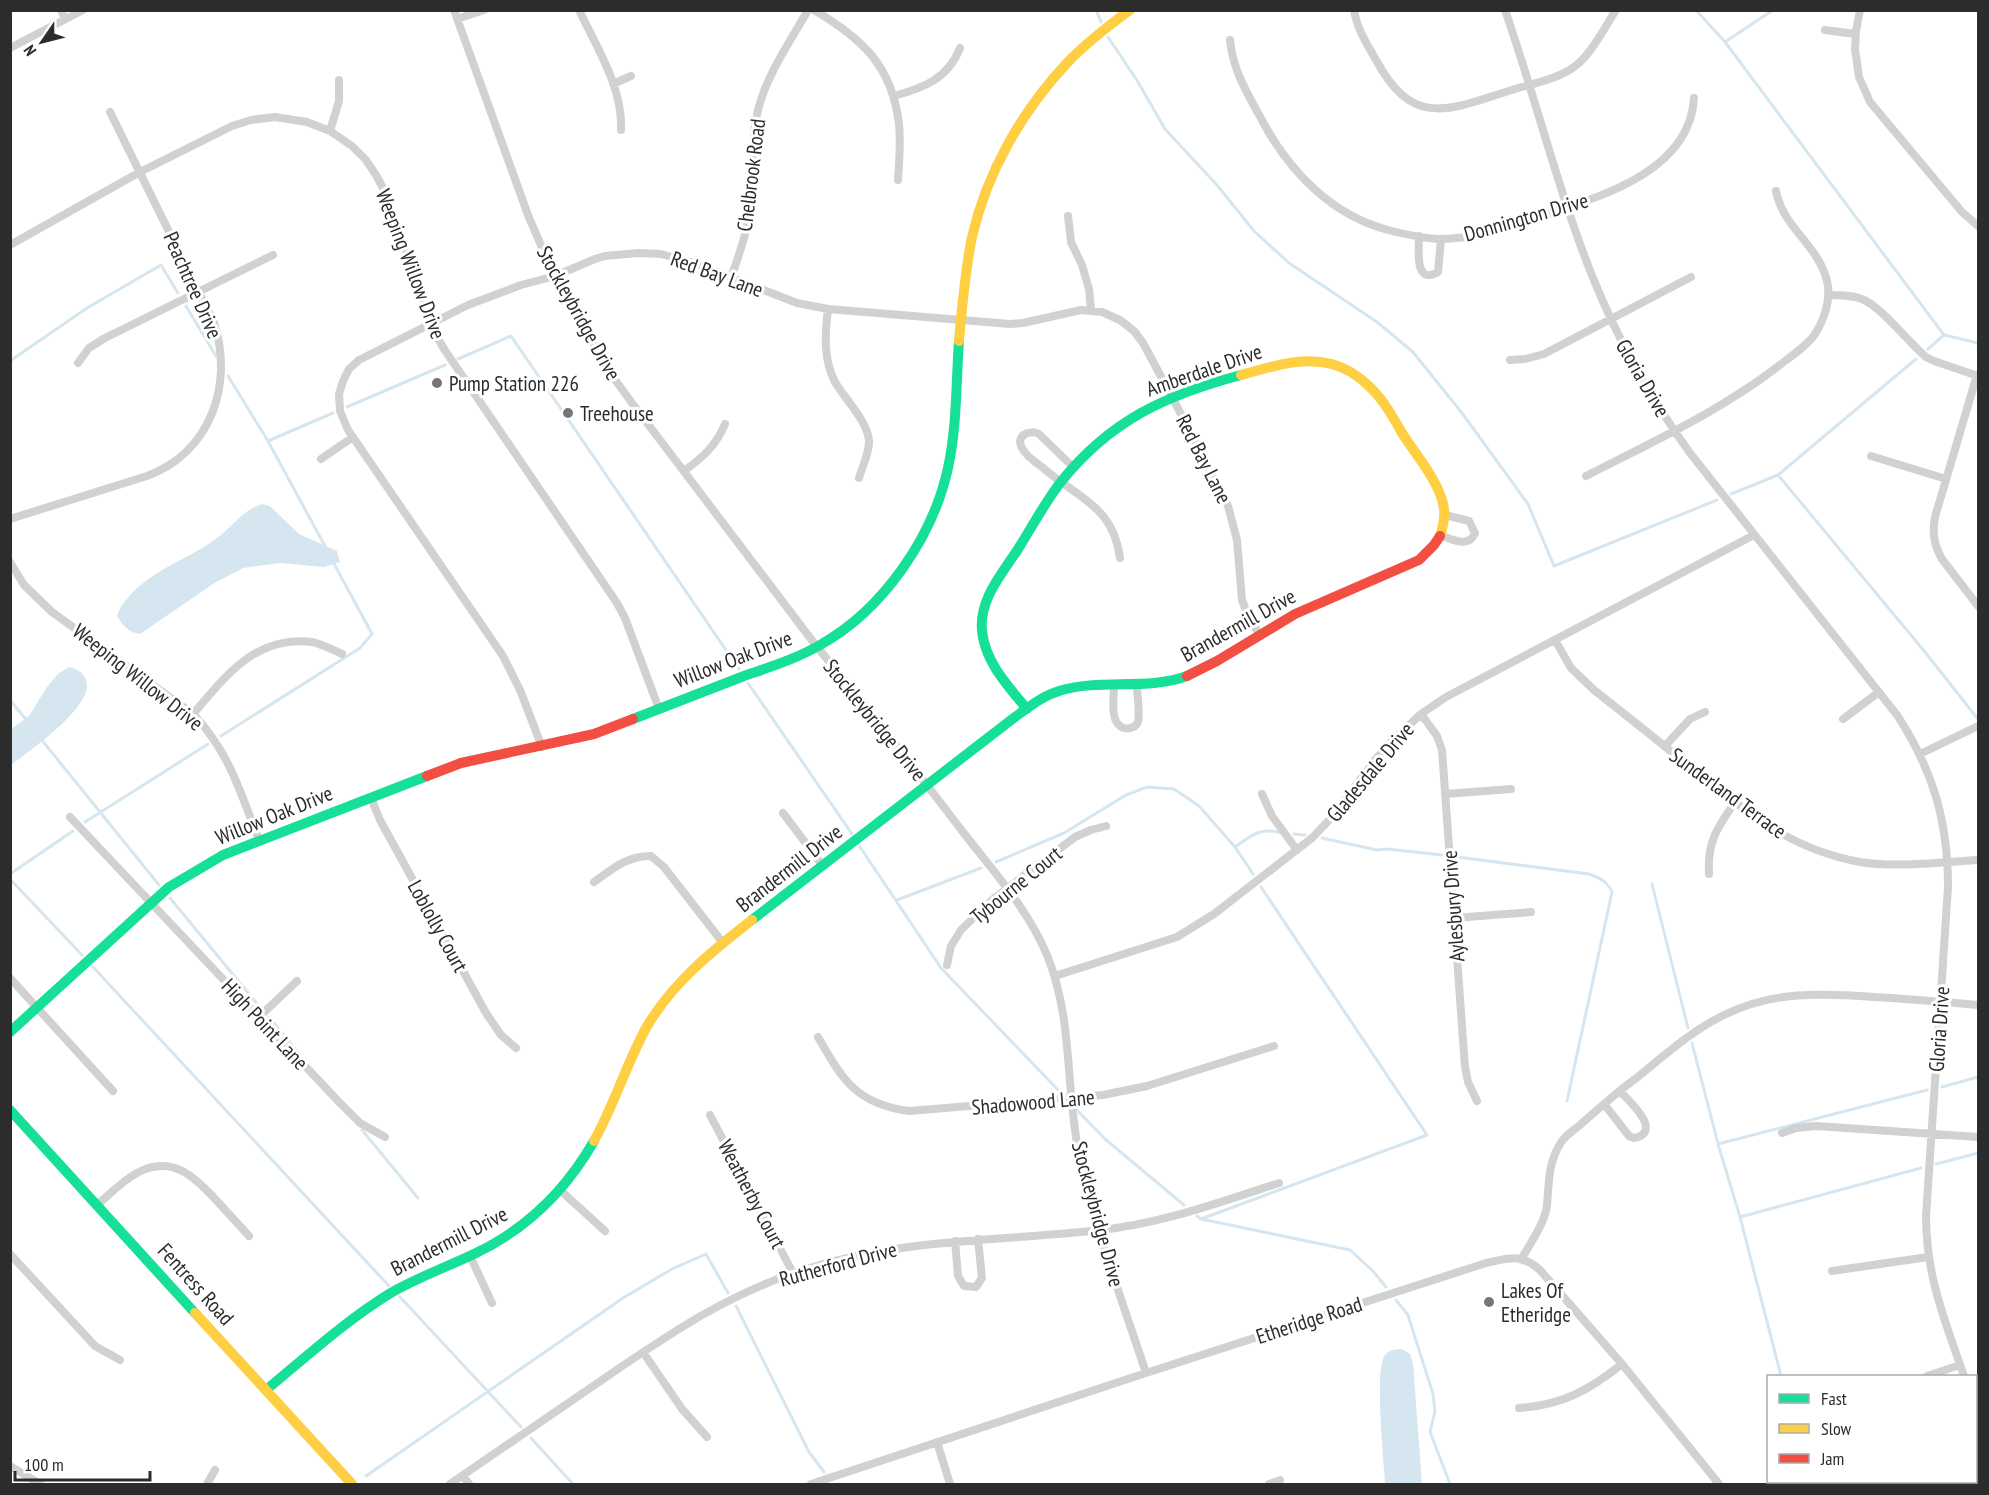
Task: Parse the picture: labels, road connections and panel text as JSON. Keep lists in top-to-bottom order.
{
  "streets": {
    "street": [
      "Chelbrook Road",
      "Donnington Drive",
      "Weeping Willow Drive",
      "Red Bay Lane",
      "Peachtree Drive",
      "Stockleybridge Drive",
      "Amberdale Drive",
      "Gloria Drive",
      "Brandermill Drive",
      "Willow Oak Drive",
      "Gladesdale Drive",
      "Sunderland Terrace",
      "Tybourne Court",
      "Aylesbury Drive",
      "Loblolly Court",
      "High Point Lane",
      "Shadowood Lane",
      "Weatherby Court",
      "Rutherford Drive",
      "Fentress Road",
      "Etheridge Road"
    ]
  },
  "crossings": [
    ["Chelbrook Road", "Red Bay Lane"],
    ["Donnington Drive", "Gloria Drive"],
    ["Weeping Willow Drive", "Red Bay Lane"],
    ["Weeping Willow Drive", "Peachtree Drive"],
    ["Weeping Willow Drive", "Willow Oak Drive"],
    ["Red Bay Lane", "Stockleybridge Drive"],
    ["Red Bay Lane", "Amberdale Drive"],
    ["Red Bay Lane", "Brandermill Drive"],
    ["Red Bay Lane", "Willow Oak Drive"],
    ["Stockleybridge Drive", "Brandermill Drive"],
    ["Stockleybridge Drive", "Willow Oak Drive"],
    ["Stockleybridge Drive", "Gladesdale Drive"],
    ["Stockleybridge Drive", "Tybourne Court"],
    ["Stockleybridge Drive", "Shadowood Lane"],
    ["Stockleybridge Drive", "Rutherford Drive"],
    ["Stockleybridge Drive", "Etheridge Road"],
    ["Amberdale Drive", "Brandermill Drive"],
    ["Gloria Drive", "Gladesdale Drive"],
    ["Gloria Drive", "Sunderland Terrace"],
    ["Brandermill Drive", "Fentress Road"],
    ["Willow Oak Drive", "Loblolly Court"],
    ["Willow Oak Drive", "High Point Lane"],
    ["Gladesdale Drive", "Sunderland Terrace"],
    ["Gladesdale Drive", "Aylesbury Drive"],
    ["Weatherby Court", "Rutherford Drive"]
  ],
  "places": ["Pump Station 226", "Treehouse", "Lakes Of Etheridge"],
  "legend": ["Fast", "Slow", "Jam"],
  "scale_bar": "100 m",
  "north": "bottom left"
}
